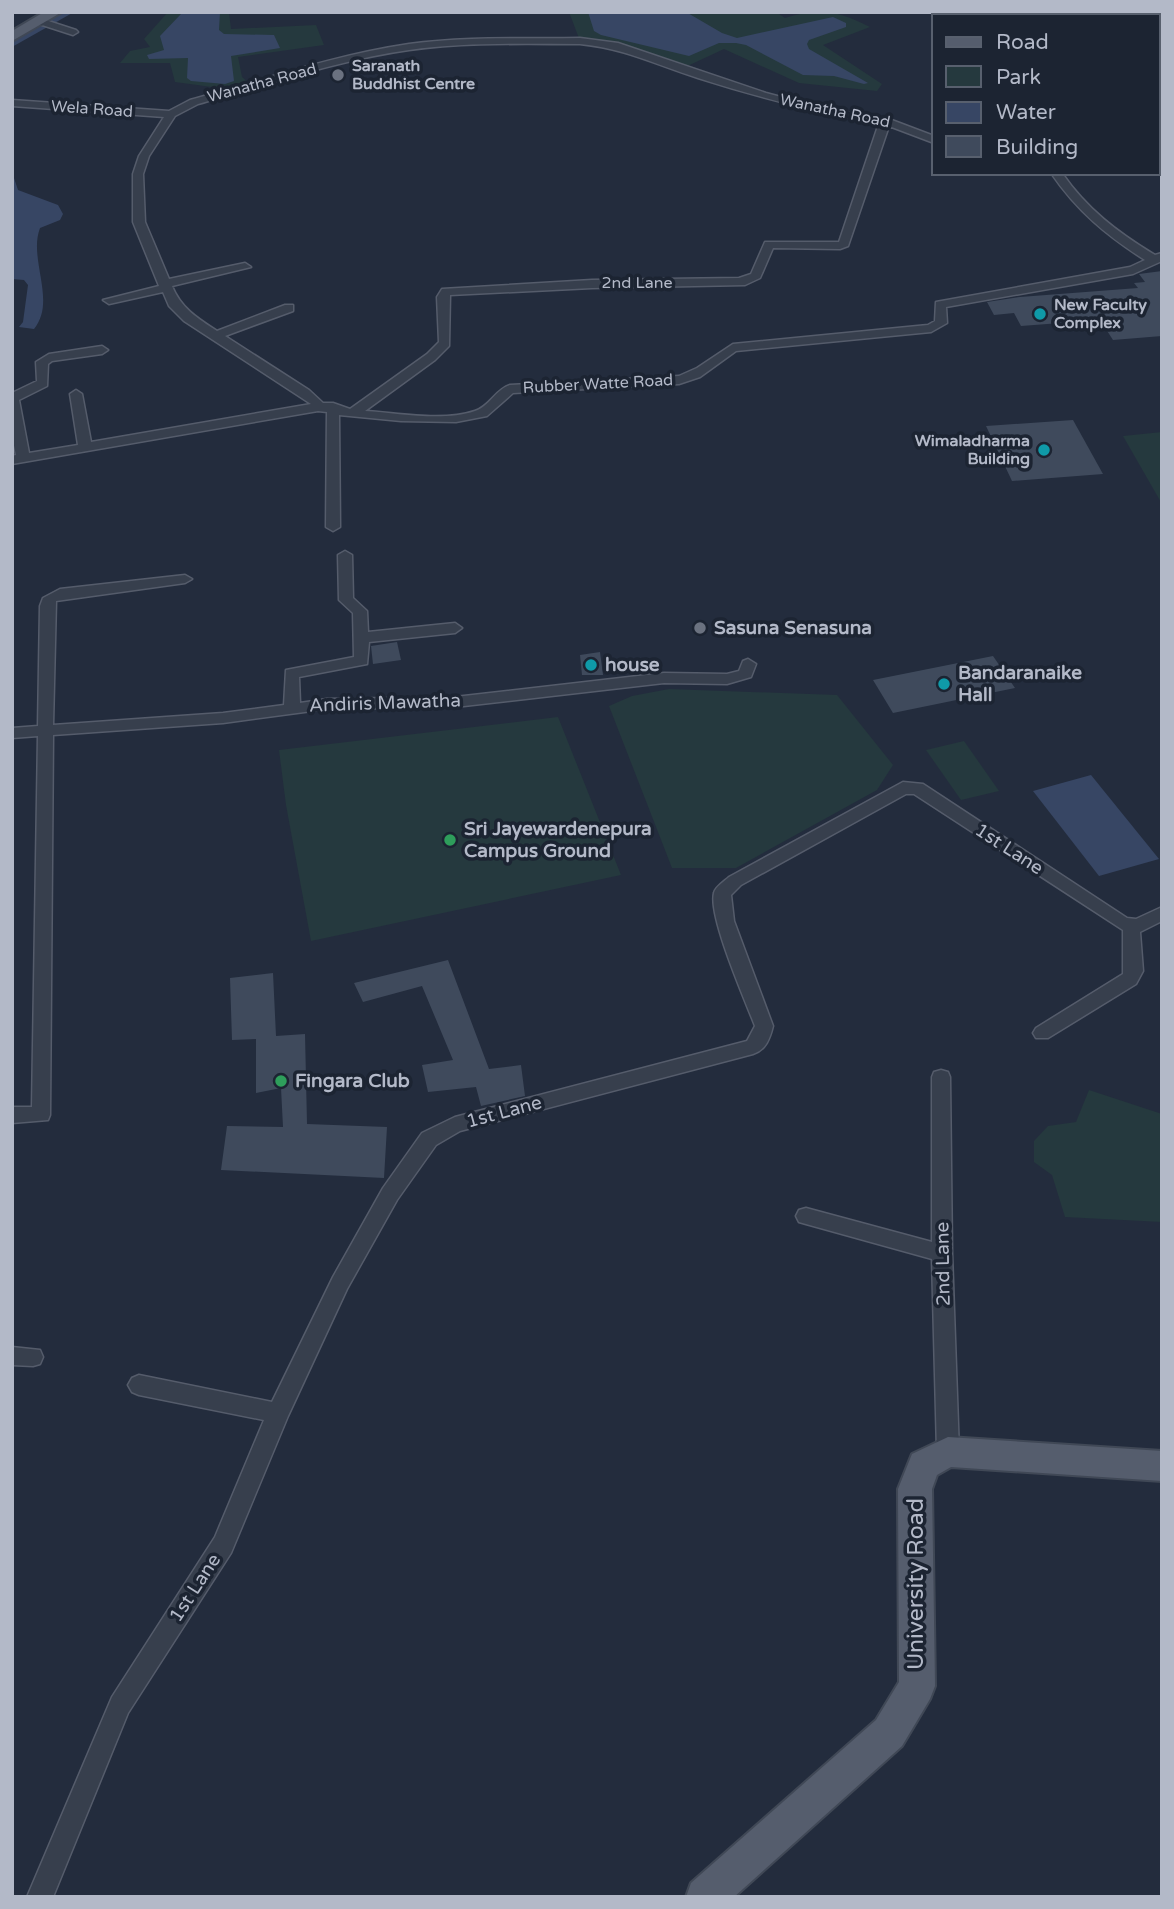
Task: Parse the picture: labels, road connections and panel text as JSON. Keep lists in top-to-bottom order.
{
  "streets": {
    "main road": ["University Road"],
    "street": [
      "Wanatha Road",
      "Wela Road",
      "2nd Lane",
      "Rubber Watte Road",
      "Andiris Mawatha",
      "1st Lane"
    ]
  },
  "crossings": [
    ["Wanatha Road", "Wela Road"],
    ["Wanatha Road", "2nd Lane"],
    ["2nd Lane", "Rubber Watte Road"],
    ["2nd Lane", "University Road"]
  ],
  "places": [
    "Saranath Buddhist Centre",
    "New Faculty Complex",
    "Wimaladharma Building",
    "Sasuna Senasuna",
    "house",
    "Bandaranaike Hall",
    "Sri Jayewardenepura Campus Ground",
    "Fingara Club"
  ],
  "legend": [
    "Road",
    "Park",
    "Water",
    "Building"
  ]
}
